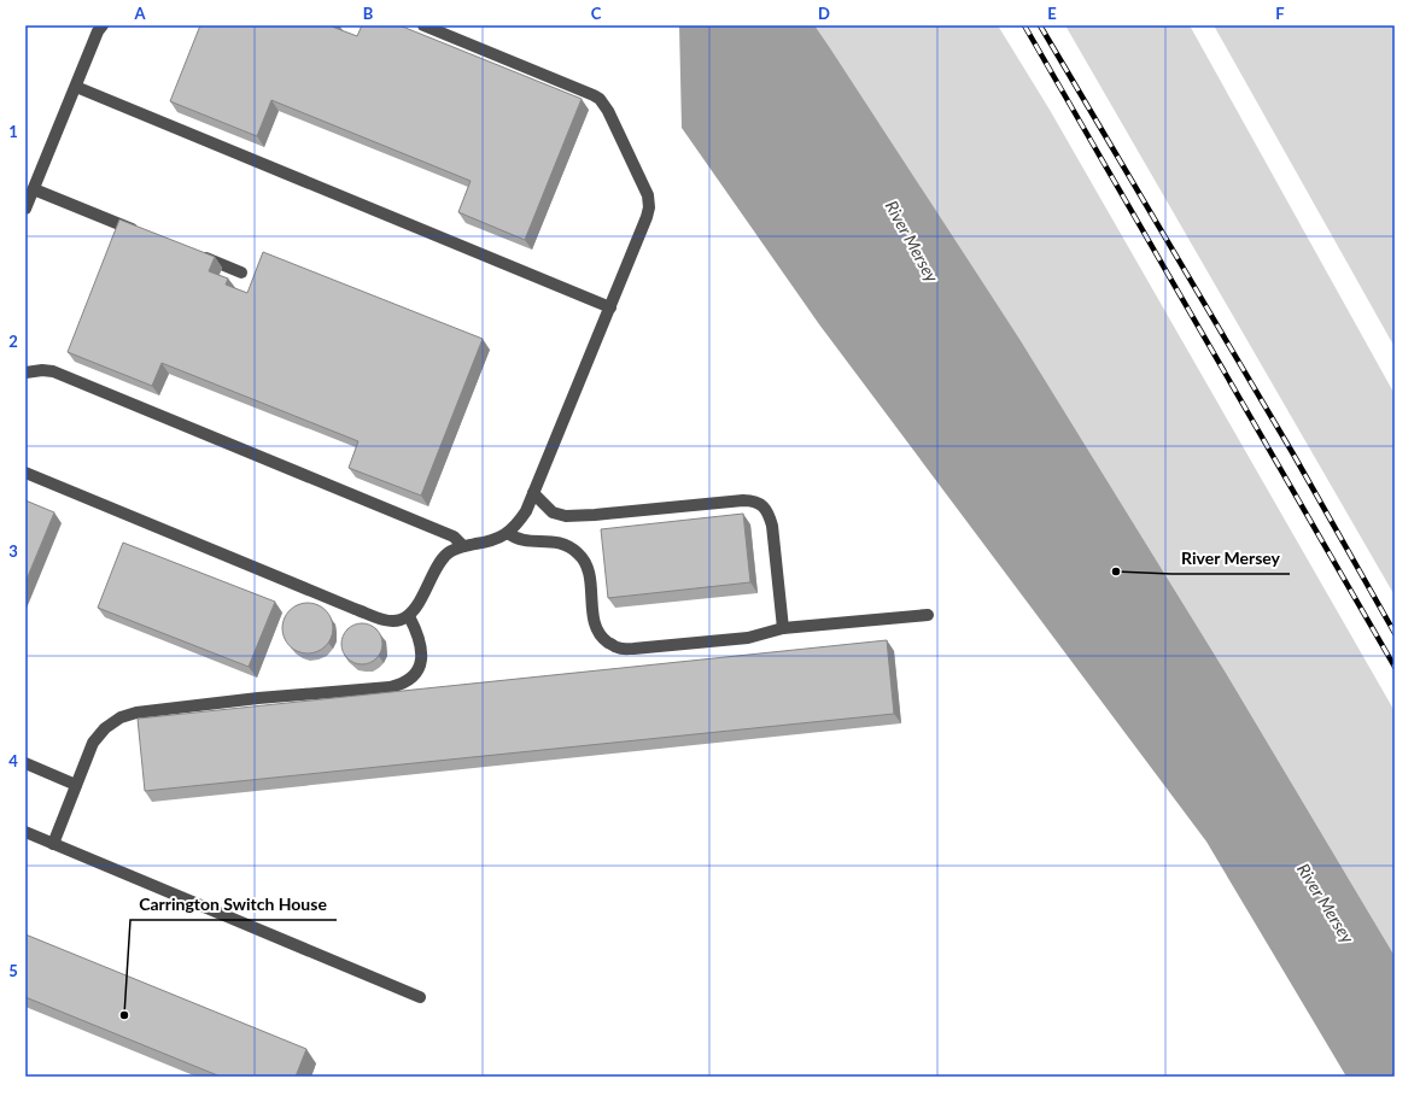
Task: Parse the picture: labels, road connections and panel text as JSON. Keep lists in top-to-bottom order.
{
  "water": ["River Mersey"],
  "places": ["River Mersey", "Carrington Switch House"],
  "grid": {
    "columns": [
      "A",
      "B",
      "C",
      "D",
      "E",
      "F"
    ],
    "rows": [
      "1",
      "2",
      "3",
      "4",
      "5"
    ]
  }
}
